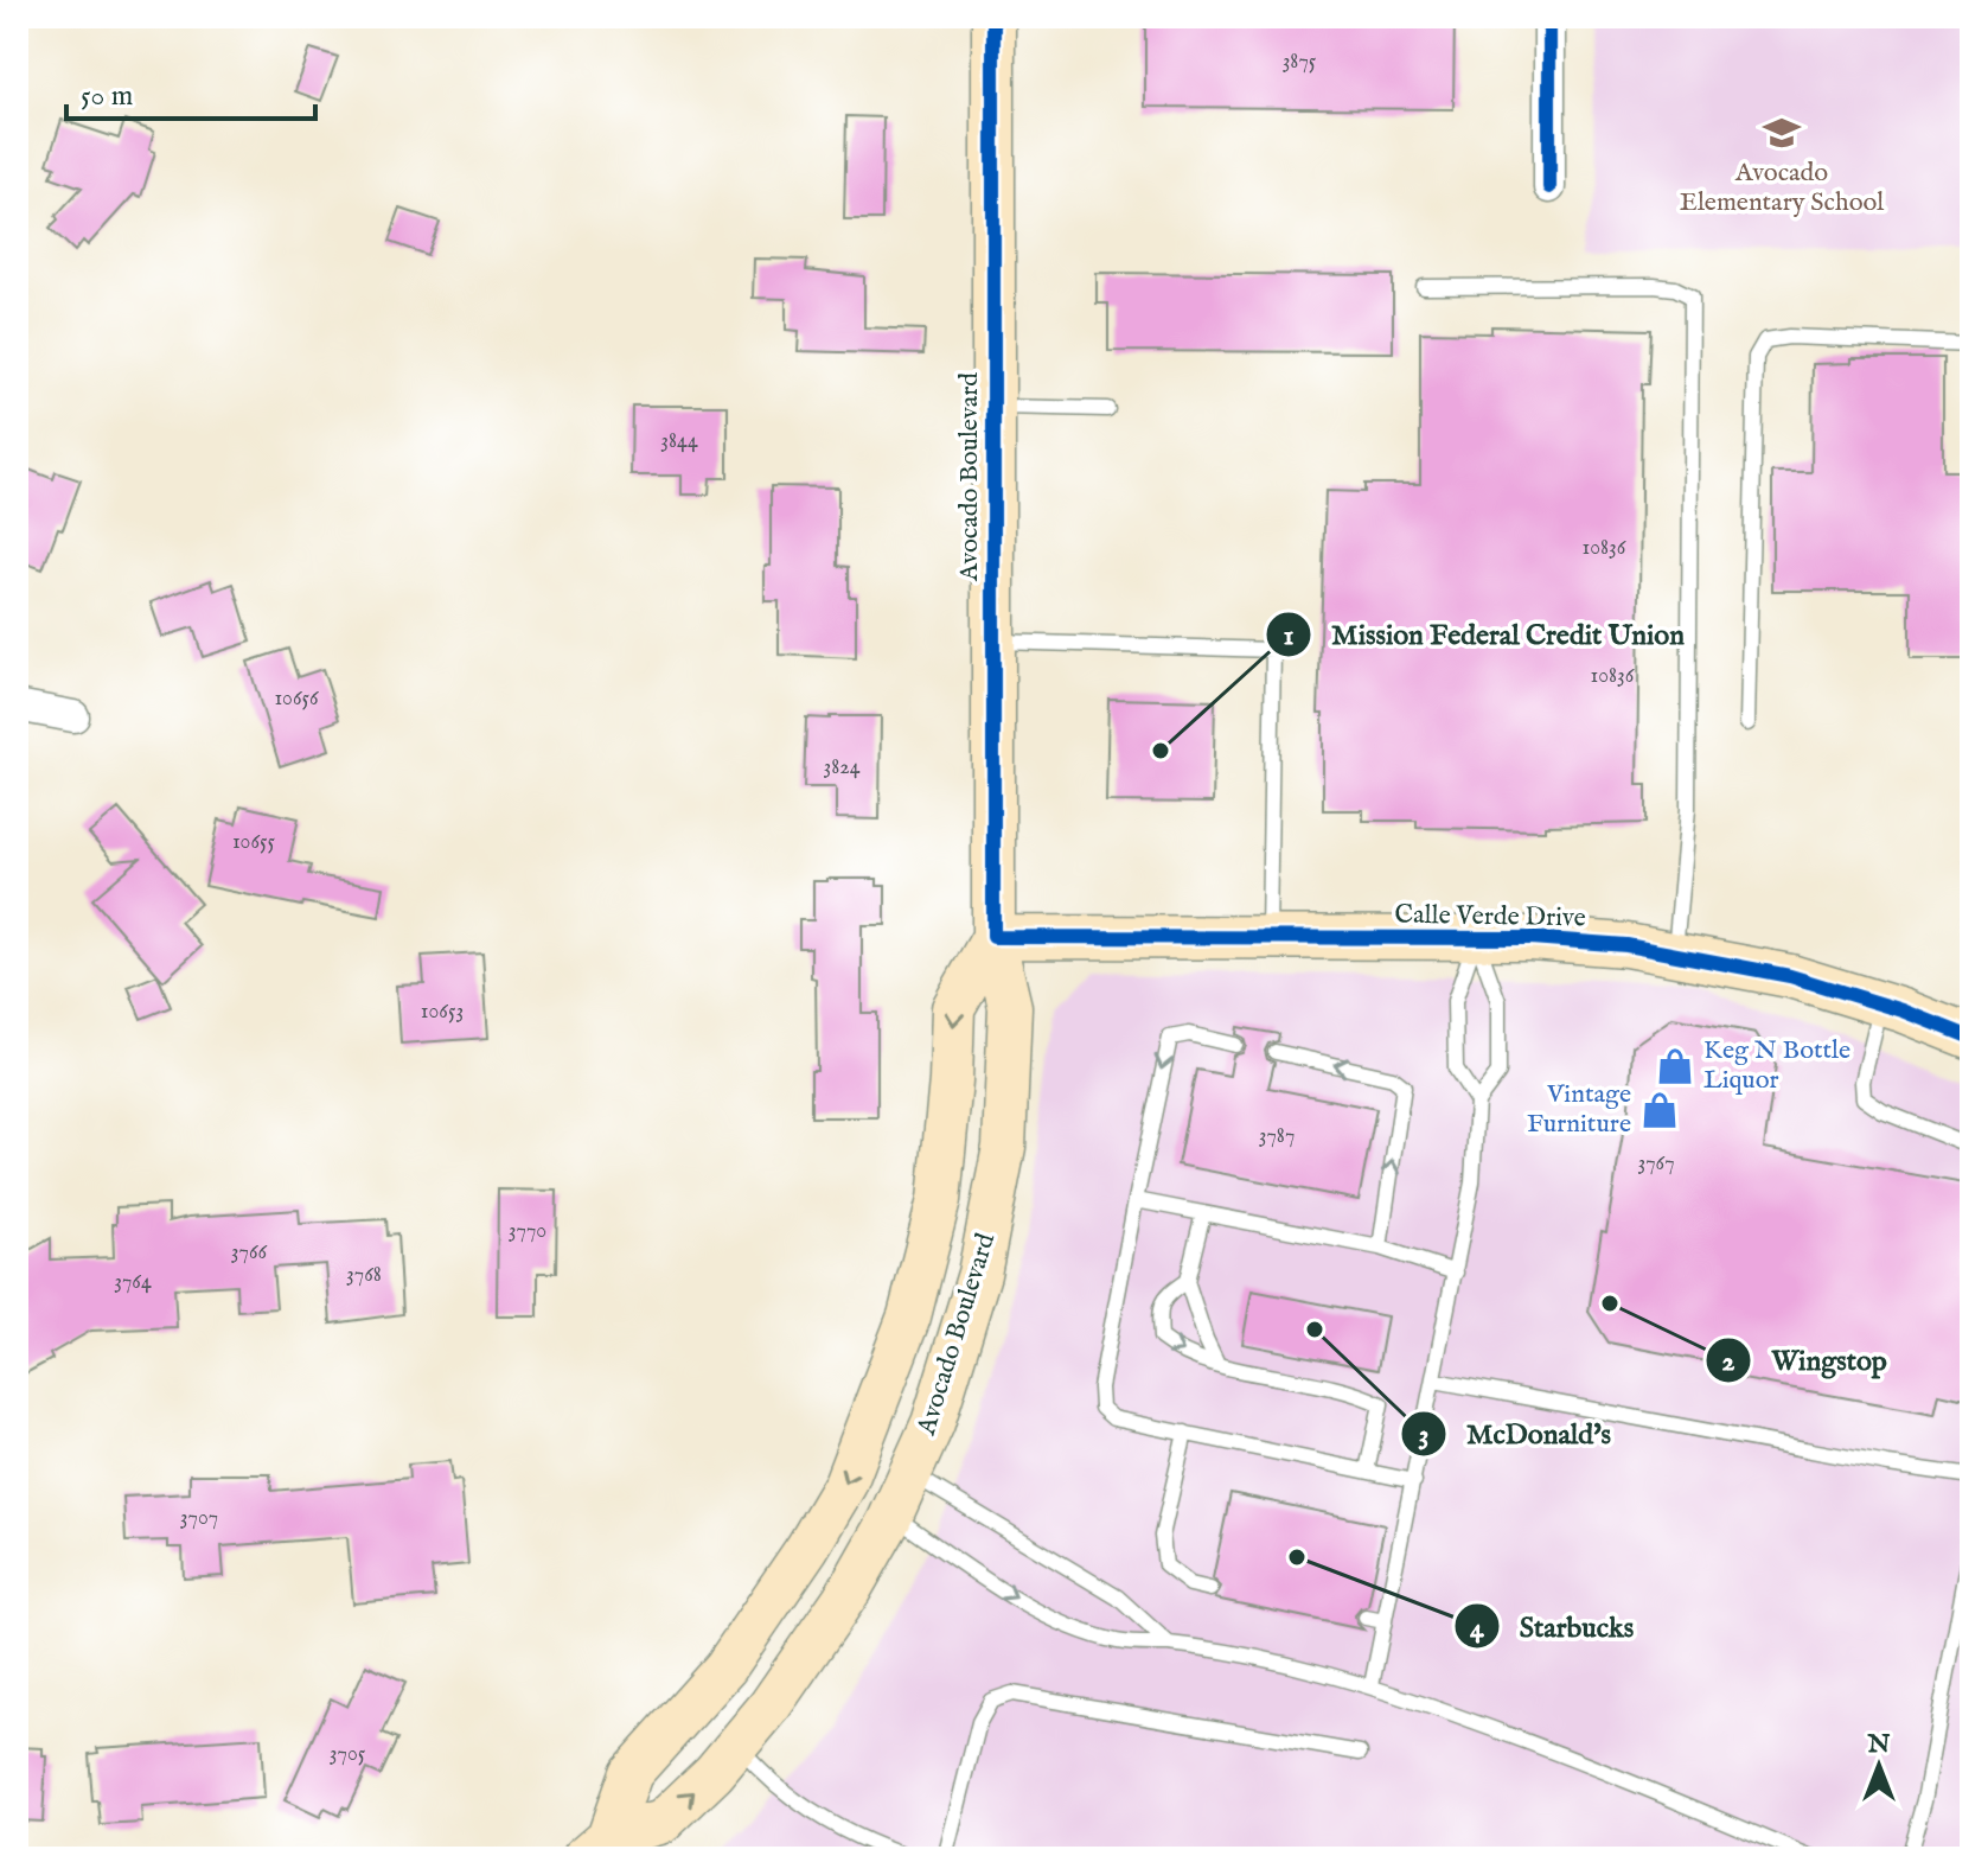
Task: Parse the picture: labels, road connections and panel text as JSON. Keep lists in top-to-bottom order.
{
  "streets": {
    "main road": ["Avocado Boulevard", "Calle Verde Drive"]
  },
  "crossings": [
    ["Avocado Boulevard", "Calle Verde Drive"]
  ],
  "places": {
    "school or university": ["Avocado Elementary School"],
    "other": [
      "Mission Federal Credit Union",
      "Wingstop",
      "McDonald's",
      "Starbucks"
    ],
    "shop": ["Keg N Bottle Liquor", "Vintage Furniture"]
  },
  "house_numbers": [
    "3875",
    "3844",
    "10836",
    "10836",
    "10656",
    "3824",
    "10655",
    "10653",
    "3787",
    "3767",
    "3770",
    "3766",
    "3768",
    "3764",
    "3707",
    "3705"
  ],
  "scale_bar": "50 m",
  "north": "top"
}
